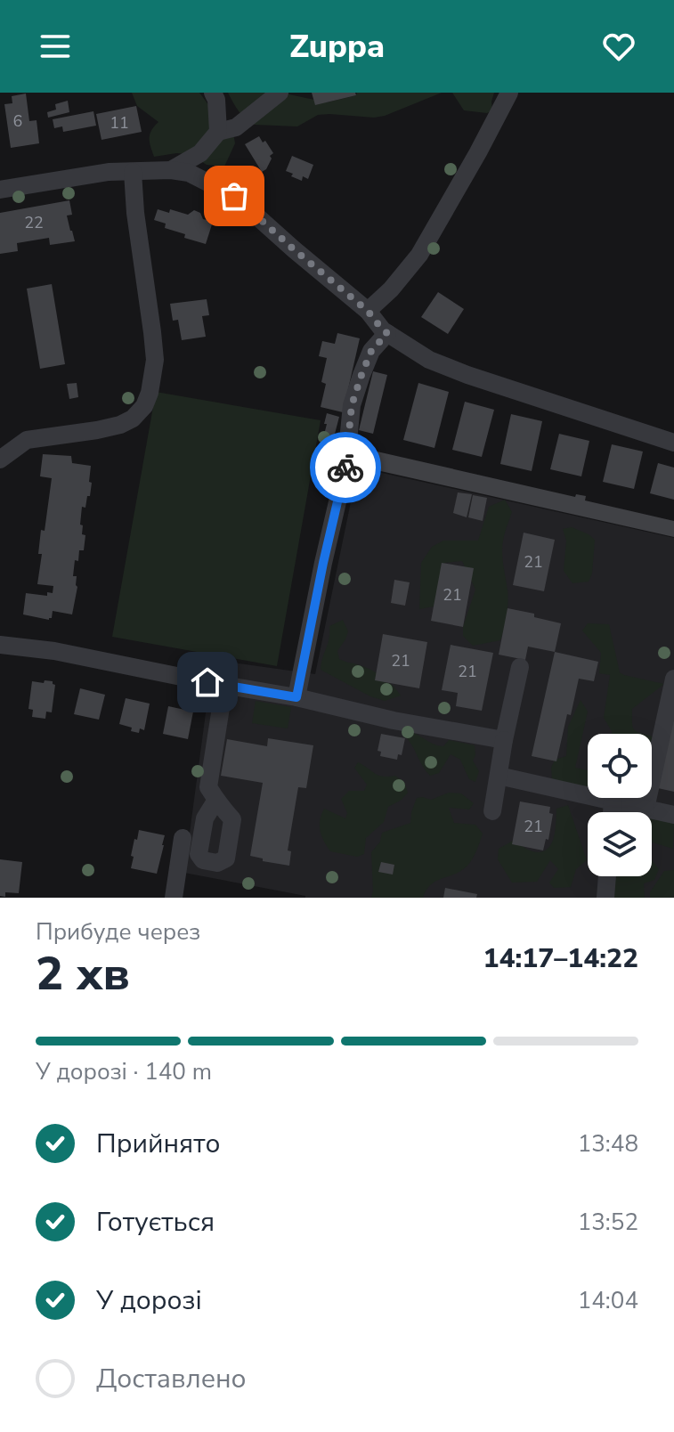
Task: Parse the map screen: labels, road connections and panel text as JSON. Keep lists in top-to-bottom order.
{
  "house_numbers": [
    "6",
    "11",
    "22",
    "21",
    "21",
    "21",
    "21",
    "21"
  ],
  "page": {
    "header": "Zuppa",
    "heading": ["2 хв", "Прибуде через", "14:17–14:22"],
    "bar": "У дорозі · 140 m",
    "list": [
      ["Прийнято", "13:48"],
      ["Готується", "13:52"],
      ["У дорозі", "14:04"],
      "Доставлено"
    ]
  }
}
